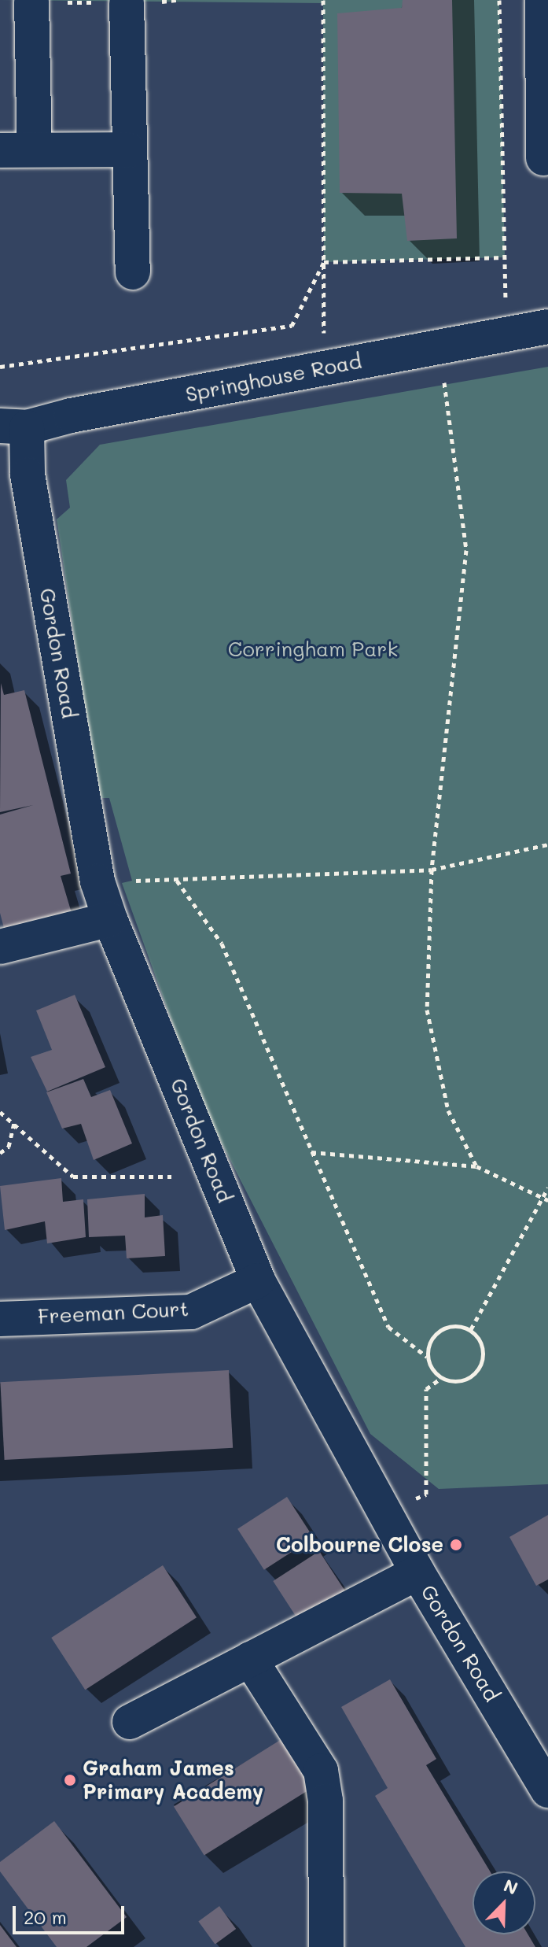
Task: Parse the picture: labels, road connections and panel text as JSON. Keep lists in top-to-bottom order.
{
  "streets": {
    "street": ["Springhouse Road", "Gordon Road", "Freeman Court"]
  },
  "crossings": [
    ["Springhouse Road", "Gordon Road"],
    ["Gordon Road", "Freeman Court"]
  ],
  "parks": ["Corringham Park"],
  "places": ["Colbourne Close", "Graham James Primary Academy"],
  "scale_bar": "20 m",
  "north": "top right"
}
